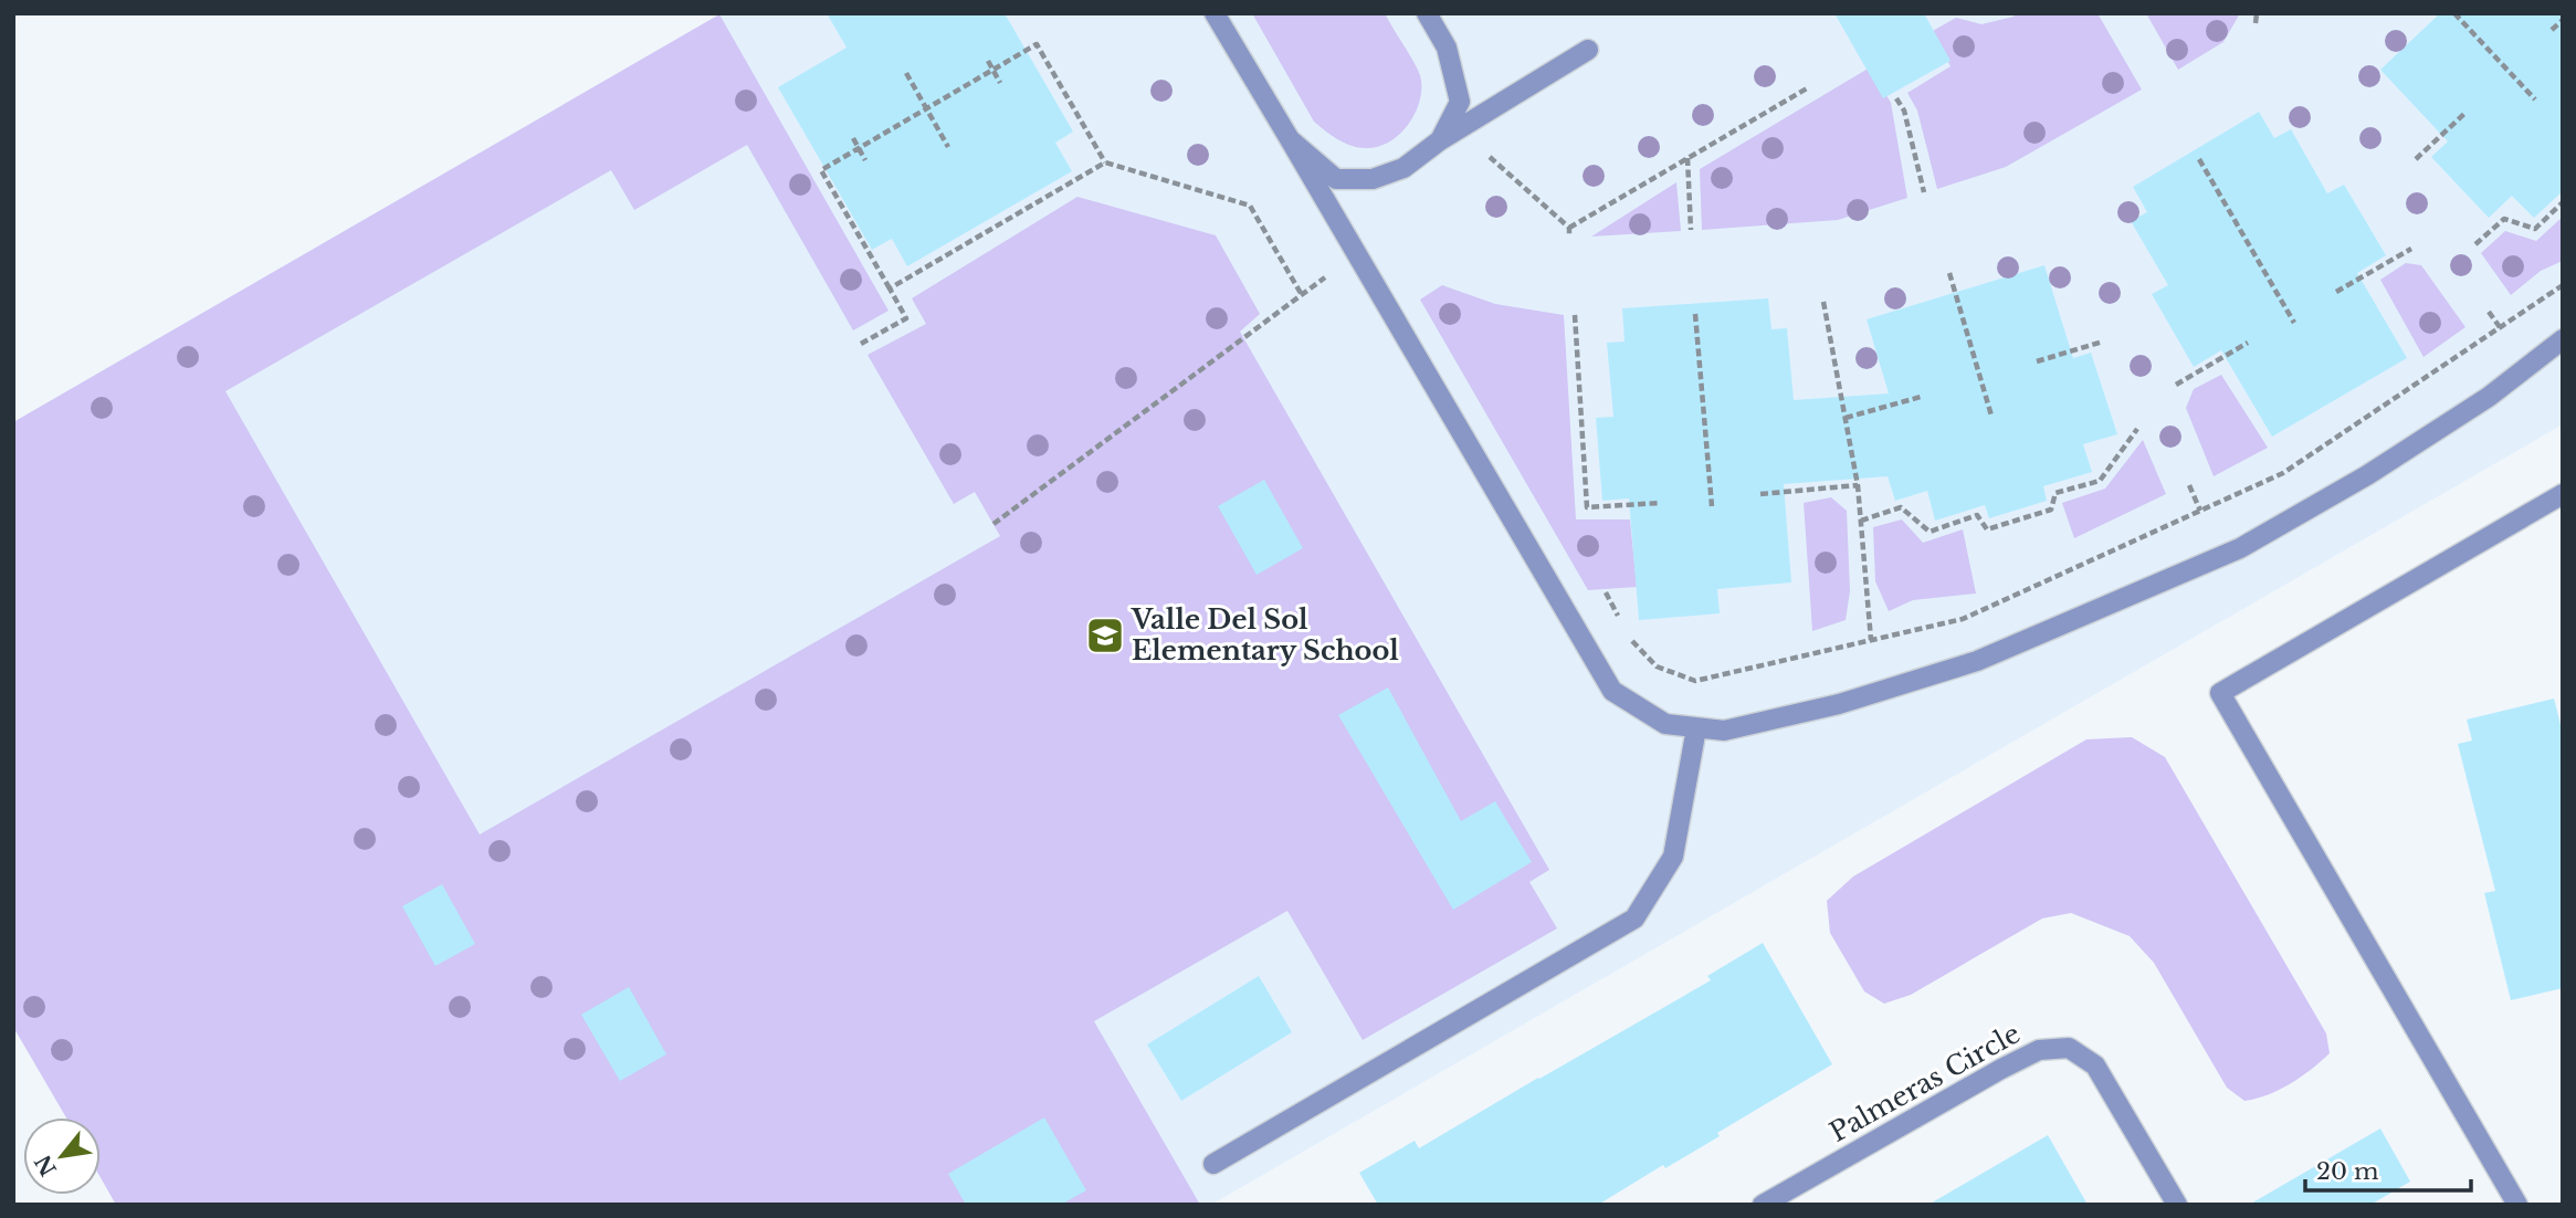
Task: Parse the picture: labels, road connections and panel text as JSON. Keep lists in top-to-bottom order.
{
  "streets": {
    "street": ["Palmeras Circle"]
  },
  "places": {
    "school or university": ["Valle Del Sol Elementary School"]
  },
  "scale_bar": "20 m",
  "north": "bottom left"
}
